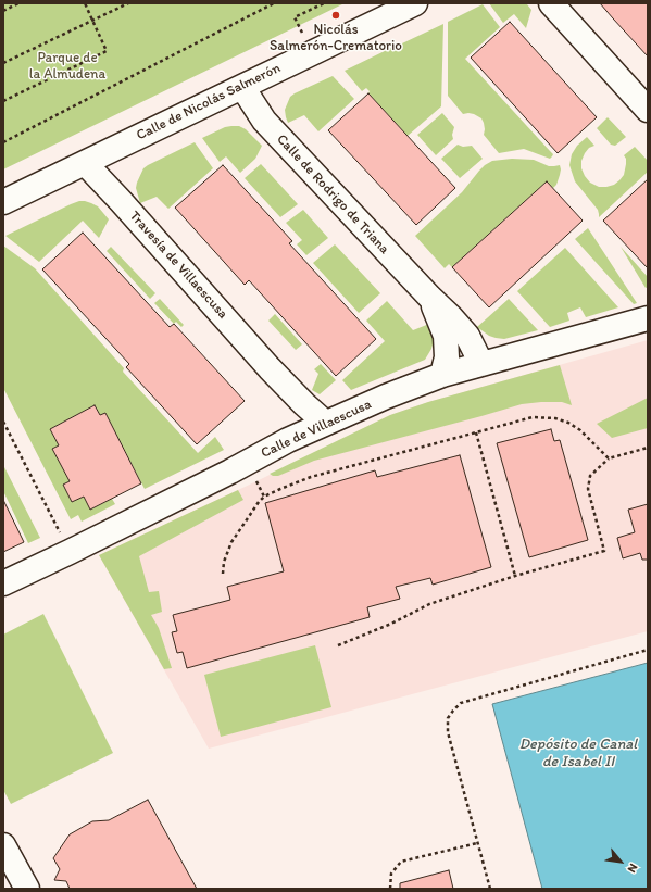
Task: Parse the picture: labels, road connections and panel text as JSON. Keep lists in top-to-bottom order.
{
  "streets": {
    "street": [
      "Calle de Nicolás Salmerón",
      "Calle de Rodrigo de Triana",
      "Travesía de Villaescusa",
      "Calle de Villaescusa"
    ]
  },
  "crossings": [
    ["Calle de Nicolás Salmerón", "Calle de Rodrigo de Triana"],
    ["Calle de Nicolás Salmerón", "Travesía de Villaescusa"],
    ["Calle de Rodrigo de Triana", "Calle de Villaescusa"],
    ["Travesía de Villaescusa", "Calle de Villaescusa"]
  ],
  "water": ["Depósito de Canal de Isabel II"],
  "parks": ["Parque de la Almudena"],
  "places": ["Nicolás Salmerón-Crematorio"],
  "north": "bottom right"
}
